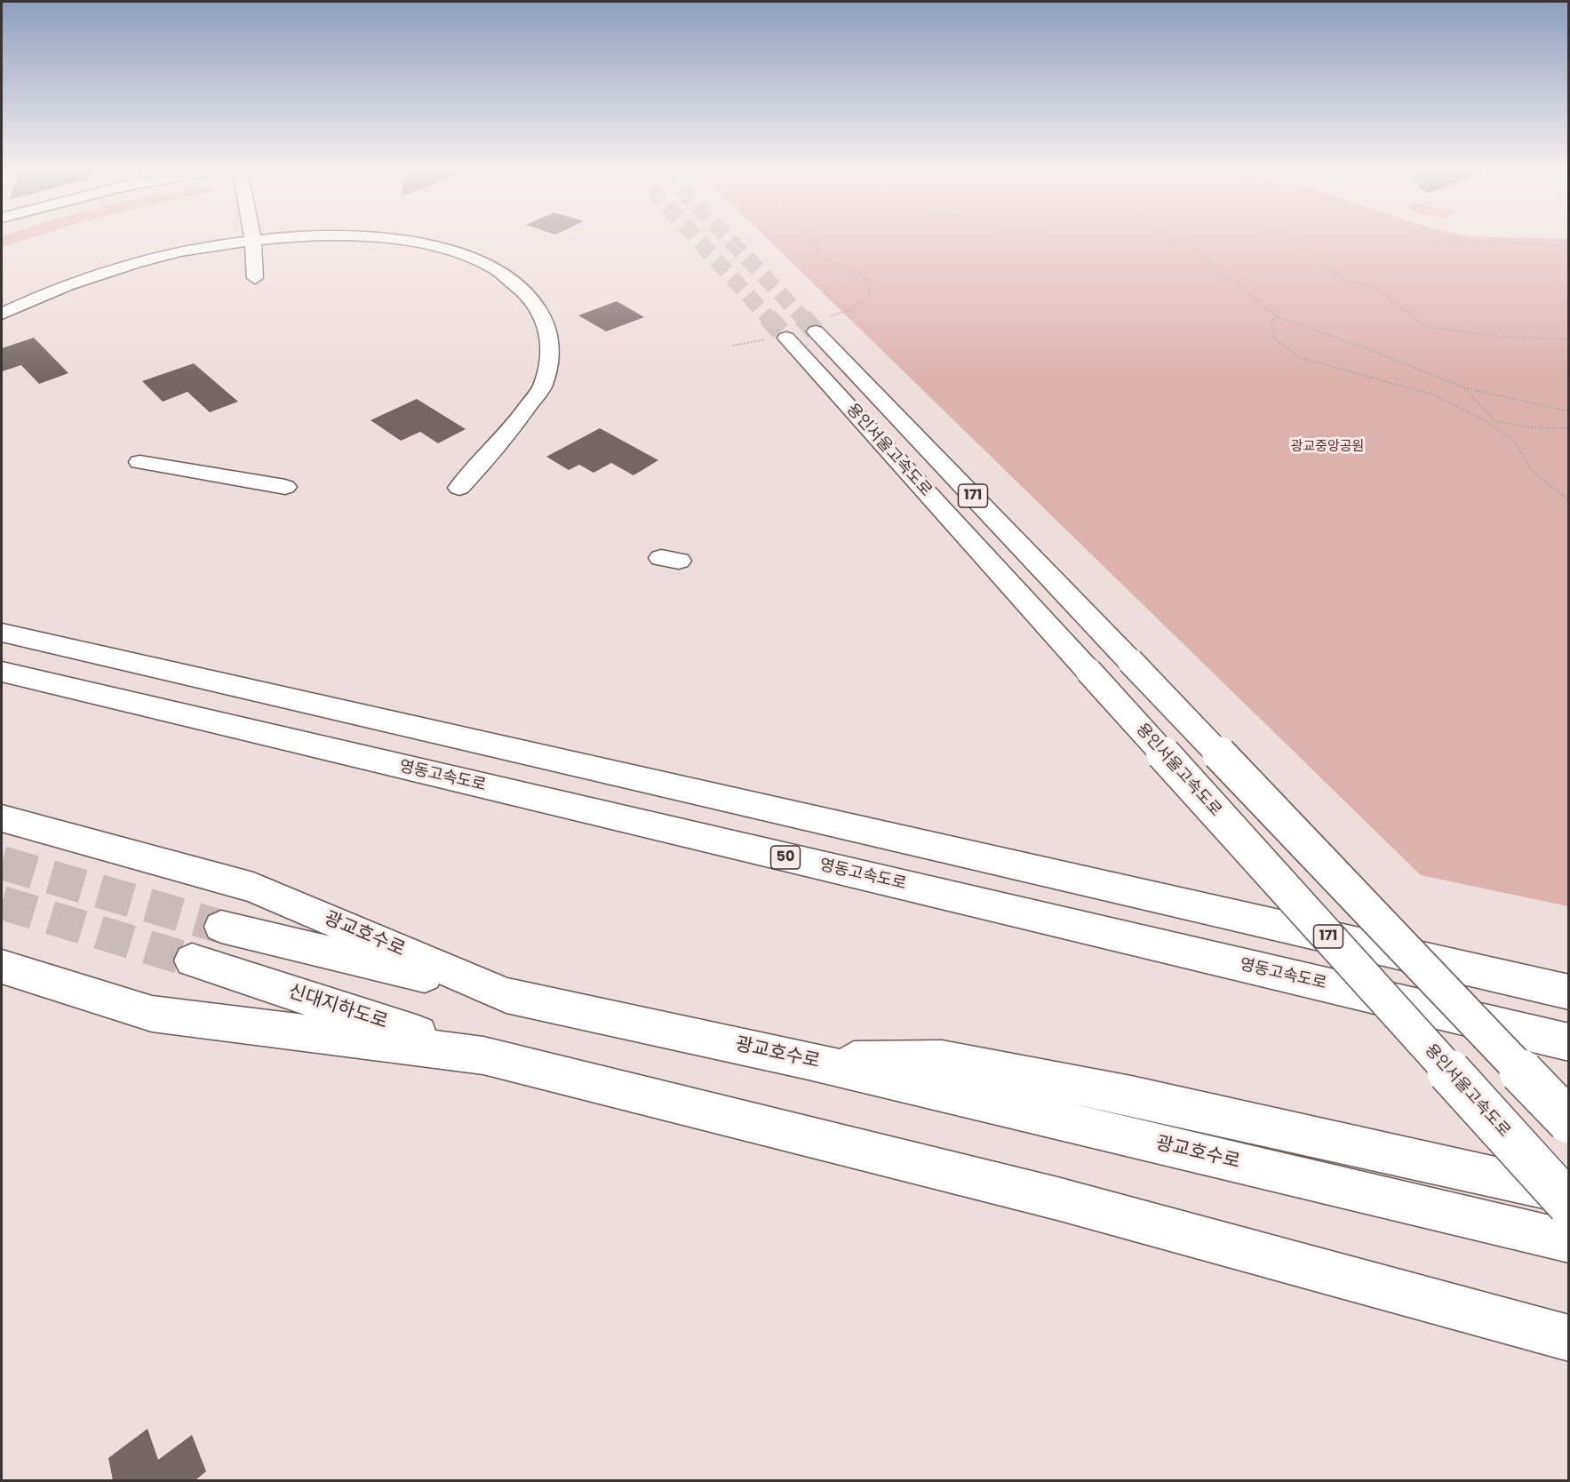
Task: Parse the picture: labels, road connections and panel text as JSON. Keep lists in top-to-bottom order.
{
  "streets": {
    "main road": [
      "용인서울고속도로",
      "171",
      "영동고속도로",
      "50",
      "광교호수로",
      "신대지하도로"
    ]
  },
  "parks": ["광교중앙공원"]
}
